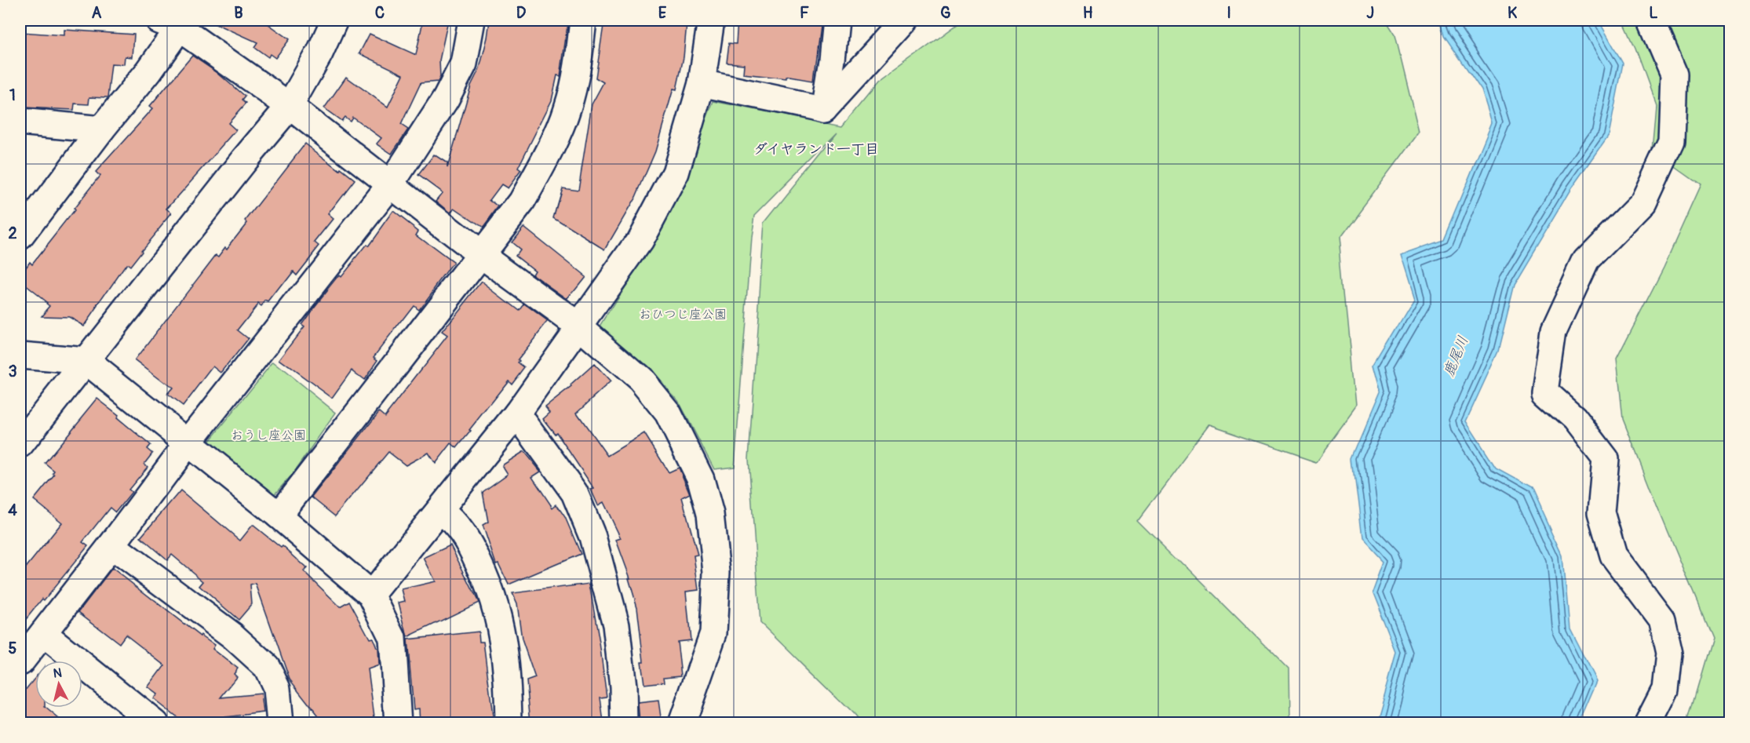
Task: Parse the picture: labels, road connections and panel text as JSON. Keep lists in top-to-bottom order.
{
  "districts": ["ダイヤランド一丁目"],
  "water": ["鹿尾川"],
  "parks": ["おひつじ座公園", "おうし座公園"],
  "north": "top",
  "grid": {
    "columns": [
      "A",
      "B",
      "C",
      "D",
      "E",
      "F",
      "G",
      "H",
      "I",
      "J",
      "K",
      "L"
    ],
    "rows": [
      "1",
      "2",
      "3",
      "4",
      "5"
    ]
  }
}
